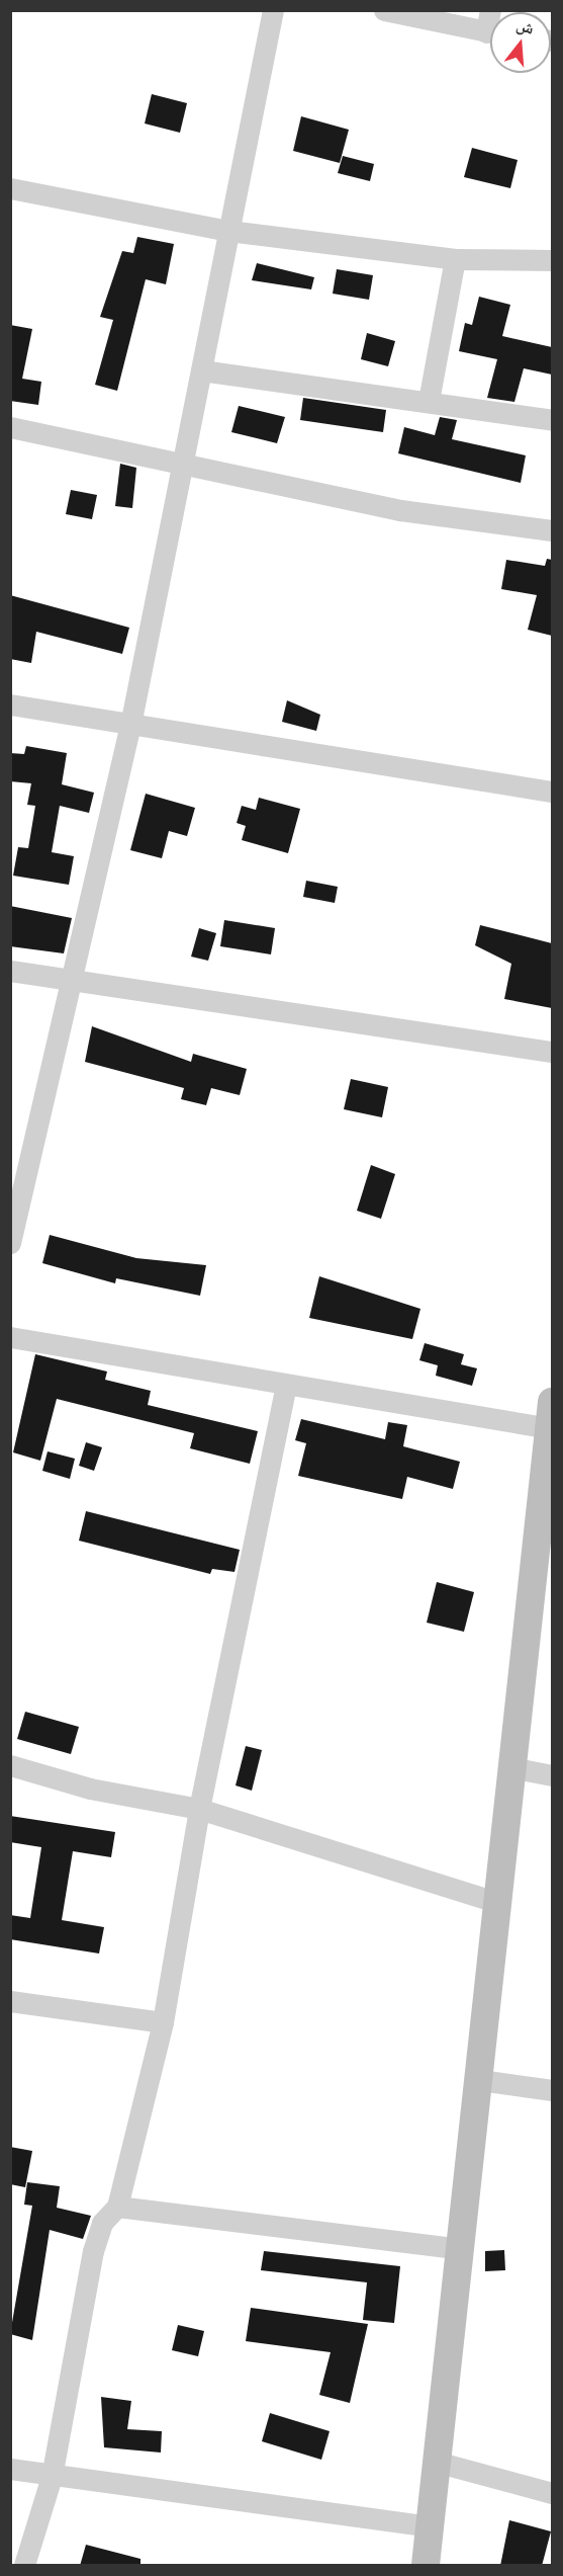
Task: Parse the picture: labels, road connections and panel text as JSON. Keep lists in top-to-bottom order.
{
  "north": "top"
}
